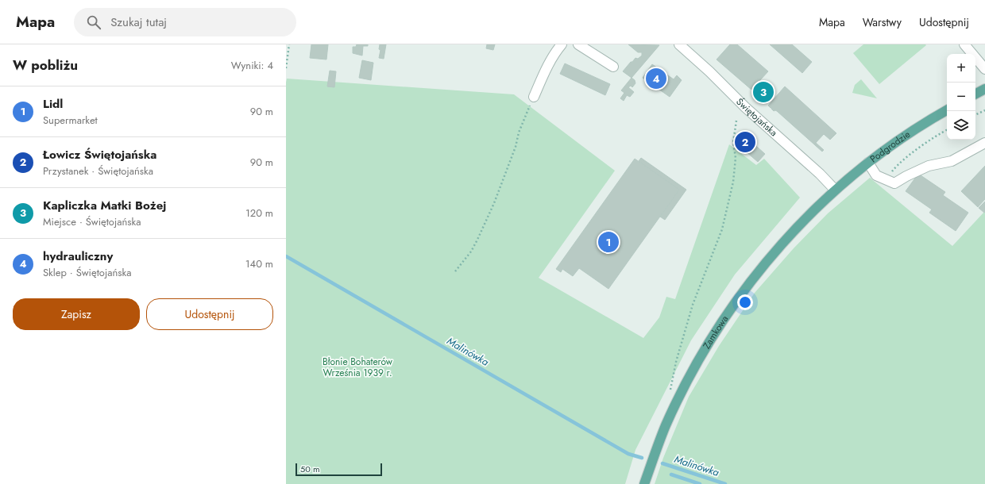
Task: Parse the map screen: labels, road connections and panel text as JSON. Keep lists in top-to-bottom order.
{
  "streets": {
    "main road": ["Podgrodzie", "Zamkowa"],
    "street": ["Świętojańska"]
  },
  "crossings": [
    ["Świętojańska", "Podgrodzie"],
    ["Świętojańska", "Zamkowa"],
    ["Podgrodzie", "Zamkowa"]
  ],
  "water": ["Malinówka"],
  "parks": ["Błonie Bohaterów Września 1939 r."],
  "scale_bar": "50 m",
  "page": {
    "header": "Mapa",
    "search": "Szukaj tutaj",
    "nav": ["Mapa", "Warstwy", "Udostępnij"],
    "heading": ["W pobliżu", "Wyniki: 4"],
    "map_buttons": ["+", "−"],
    "pins": [
      "4",
      "3",
      "2",
      "1"
    ],
    "list": [
      {
        "mark": "1",
        "name": "Lidl",
        "note": "Supermarket",
        "value": "90 m"
      },
      {
        "mark": "2",
        "name": "Łowicz Świętojańska",
        "note": "Przystanek · Świętojańska",
        "value": "90 m"
      },
      {
        "mark": "3",
        "name": "Kapliczka Matki Bożej",
        "note": "Miejsce · Świętojańska",
        "value": "120 m"
      },
      {
        "mark": "4",
        "name": "hydrauliczny",
        "note": "Sklep · Świętojańska",
        "value": "140 m"
      }
    ],
    "buttons": ["Zapisz", "Udostępnij"],
    "scale": "50 m"
  }
}
